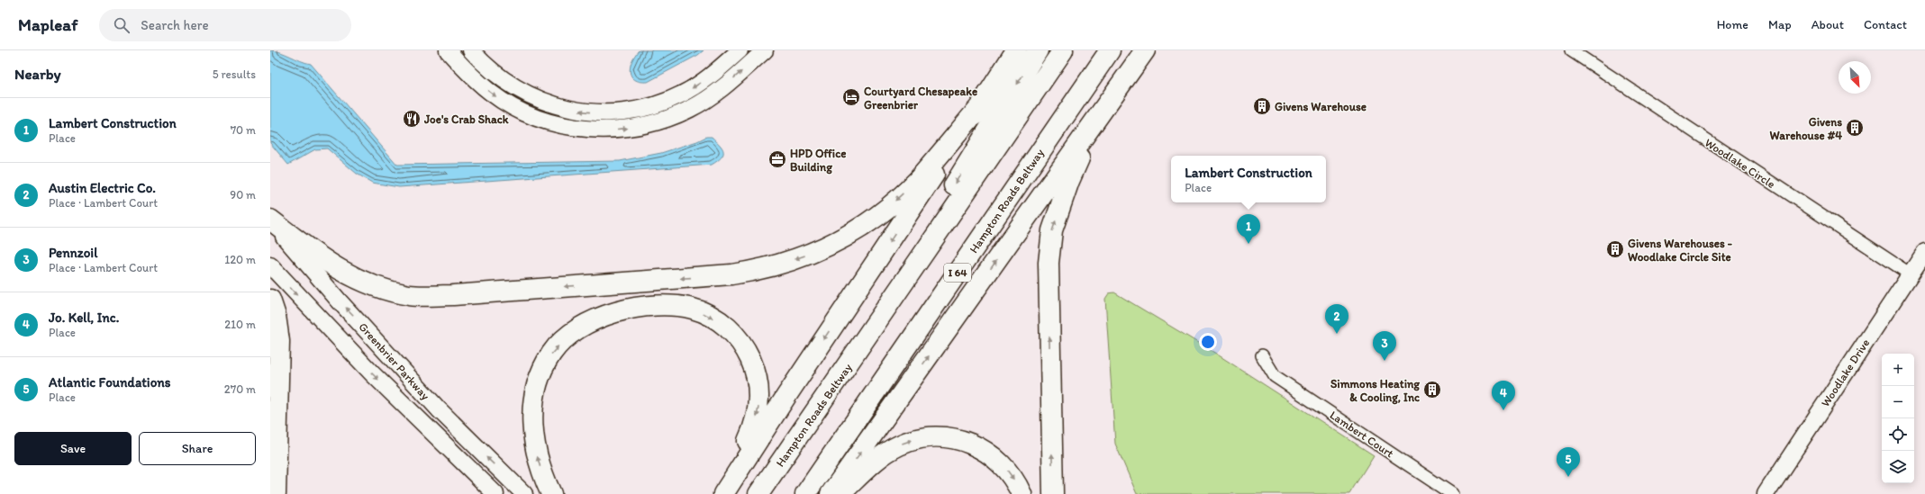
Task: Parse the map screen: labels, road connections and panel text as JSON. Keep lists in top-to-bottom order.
{
  "streets": {
    "highway": ["Hampton Roads Beltway", "I 64"],
    "street": [
      "Woodlake Circle",
      "Greenbrier Parkway",
      "Woodlake Drive",
      "Lambert Court"
    ]
  },
  "crossings": [
    ["Woodlake Circle", "Woodlake Drive"]
  ],
  "places": {
    "hotel": ["Courtyard Chesapeake Greenbrier"],
    "building": [
      "Givens Warehouse",
      "Givens Warehouse #4",
      "Givens Warehouses - Woodlake Circle Site",
      "Simmons Heating & Cooling, Inc"
    ],
    "restaurant": ["Joe's Crab Shack"],
    "office": ["HPD Office Building"]
  },
  "north": "bottom right",
  "page": {
    "header": "Mapleaf",
    "search": "Search here",
    "nav": [
      "Home",
      "Map",
      "About",
      "Contact"
    ],
    "heading": ["Nearby", "5 results"],
    "list": [
      {
        "mark": "1",
        "name": "Lambert Construction",
        "note": "Place",
        "value": "70 m"
      },
      {
        "mark": "2",
        "name": "Austin Electric Co.",
        "note": "Place · Lambert Court",
        "value": "90 m"
      },
      {
        "mark": "3",
        "name": "Pennzoil",
        "note": "Place · Lambert Court",
        "value": "120 m"
      },
      {
        "mark": "4",
        "name": "Jo. Kell, Inc.",
        "note": "Place",
        "value": "210 m"
      },
      {
        "mark": "5",
        "name": "Atlantic Foundations",
        "note": "Place",
        "value": "270 m"
      }
    ],
    "popup": ["Lambert Construction", "Place"],
    "pins": [
      "1",
      "2",
      "3",
      "4",
      "5"
    ],
    "map_buttons": ["+", "−"],
    "buttons": ["Save", "Share"]
  }
}
